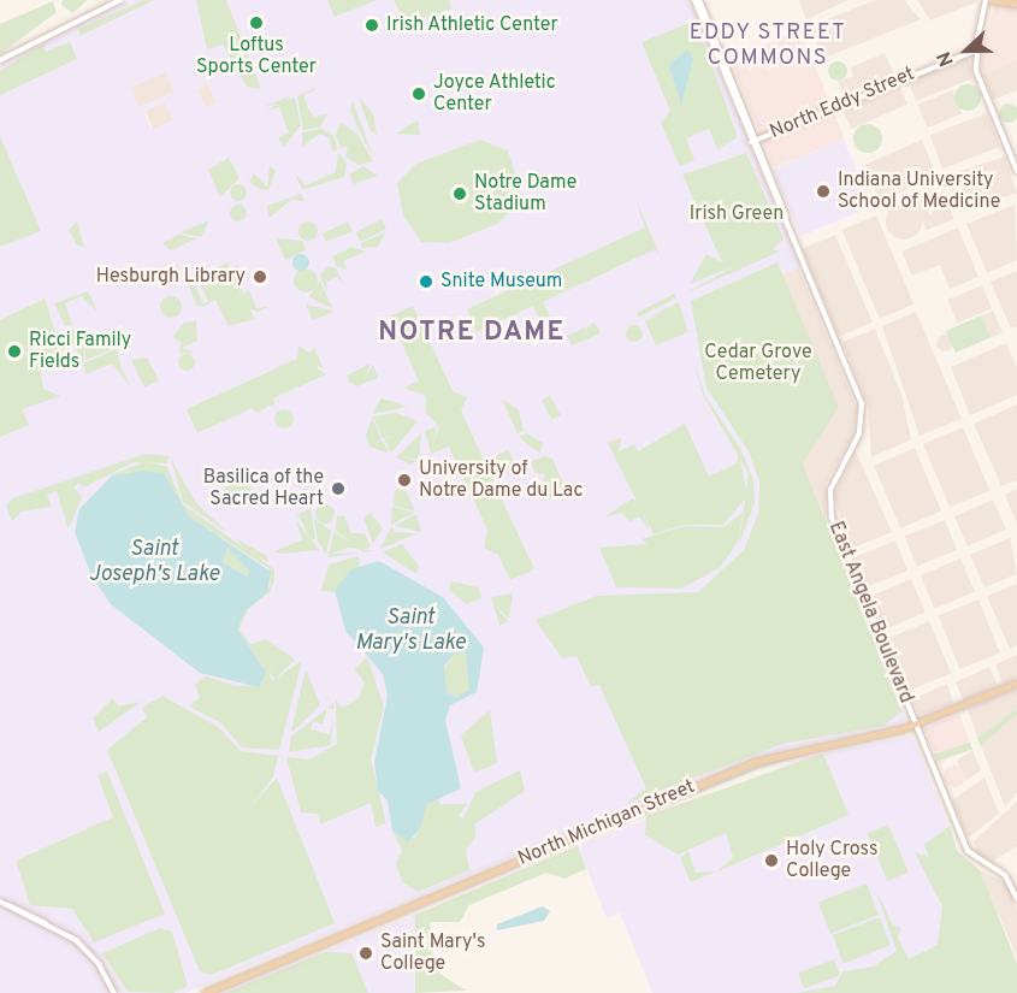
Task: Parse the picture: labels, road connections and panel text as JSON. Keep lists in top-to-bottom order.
{
  "streets": {
    "main road": ["North Michigan Street"],
    "street": ["North Eddy Street", "East Angela Boulevard"]
  },
  "crossings": [
    ["North Eddy Street", "East Angela Boulevard"],
    ["East Angela Boulevard", "North Michigan Street"]
  ],
  "districts": ["EDDY STREET COMMONS", "NOTRE DAME"],
  "water": ["Saint Joseph's Lake", "Saint Mary's Lake"],
  "parks": ["Irish Green", "Cedar Grove Cemetery"],
  "places": [
    "Loftus Sports Center",
    "Irish Athletic Center",
    "Joyce Athletic Center",
    "Indiana University School of Medicine",
    "Notre Dame Stadium",
    "Hesburgh Library",
    "Snite Museum",
    "Ricci Family Fields",
    "University of Notre Dame du Lac",
    "Basilica of the Sacred Heart",
    "Holy Cross College",
    "Saint Mary's College"
  ],
  "north": "left"
}
